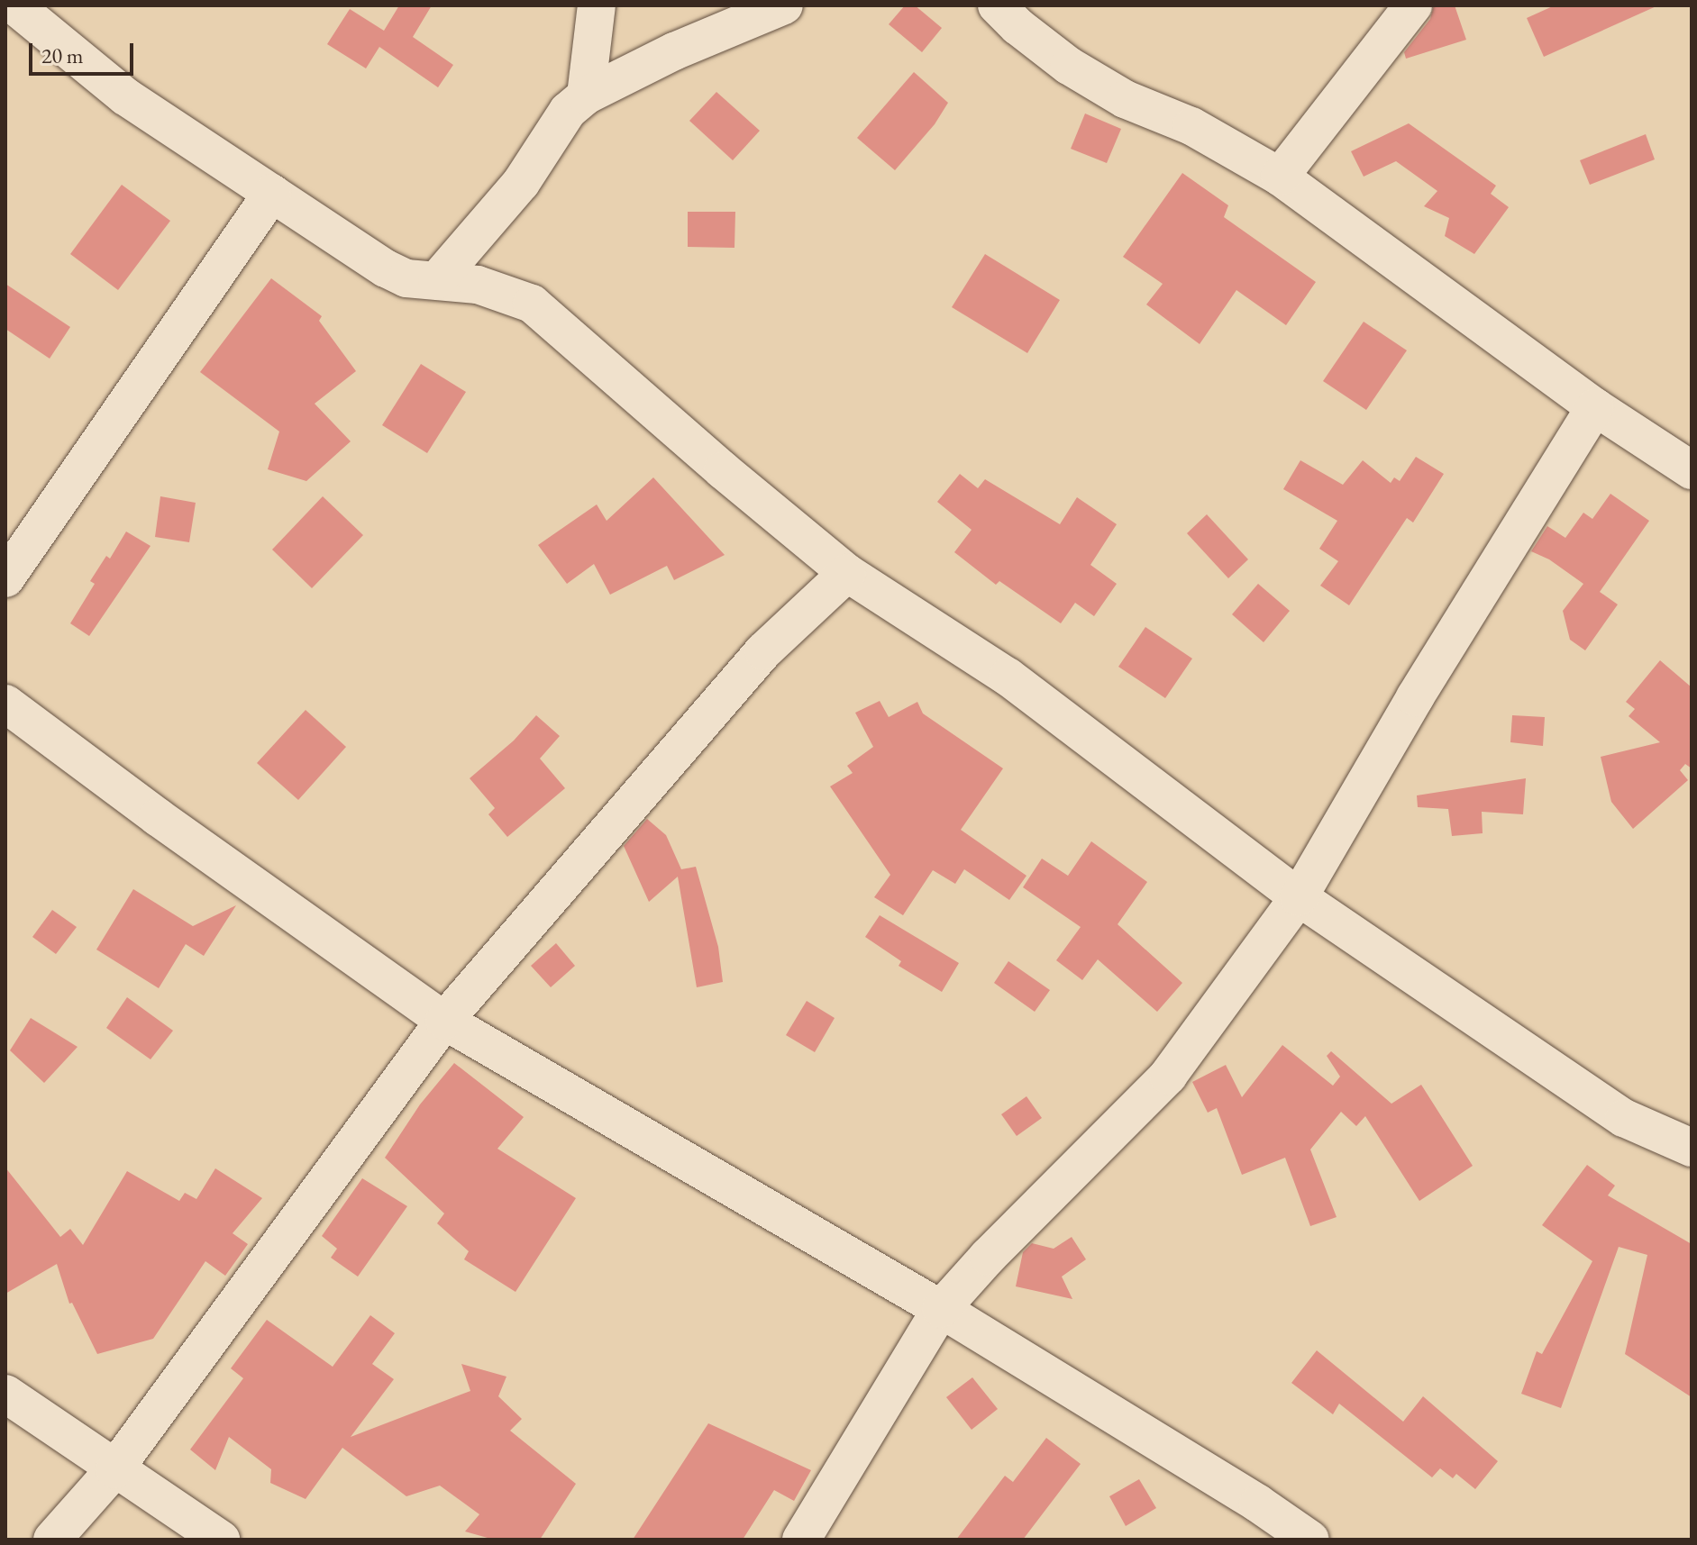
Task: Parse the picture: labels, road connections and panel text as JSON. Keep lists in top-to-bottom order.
{
  "scale_bar": "20 m"
}
